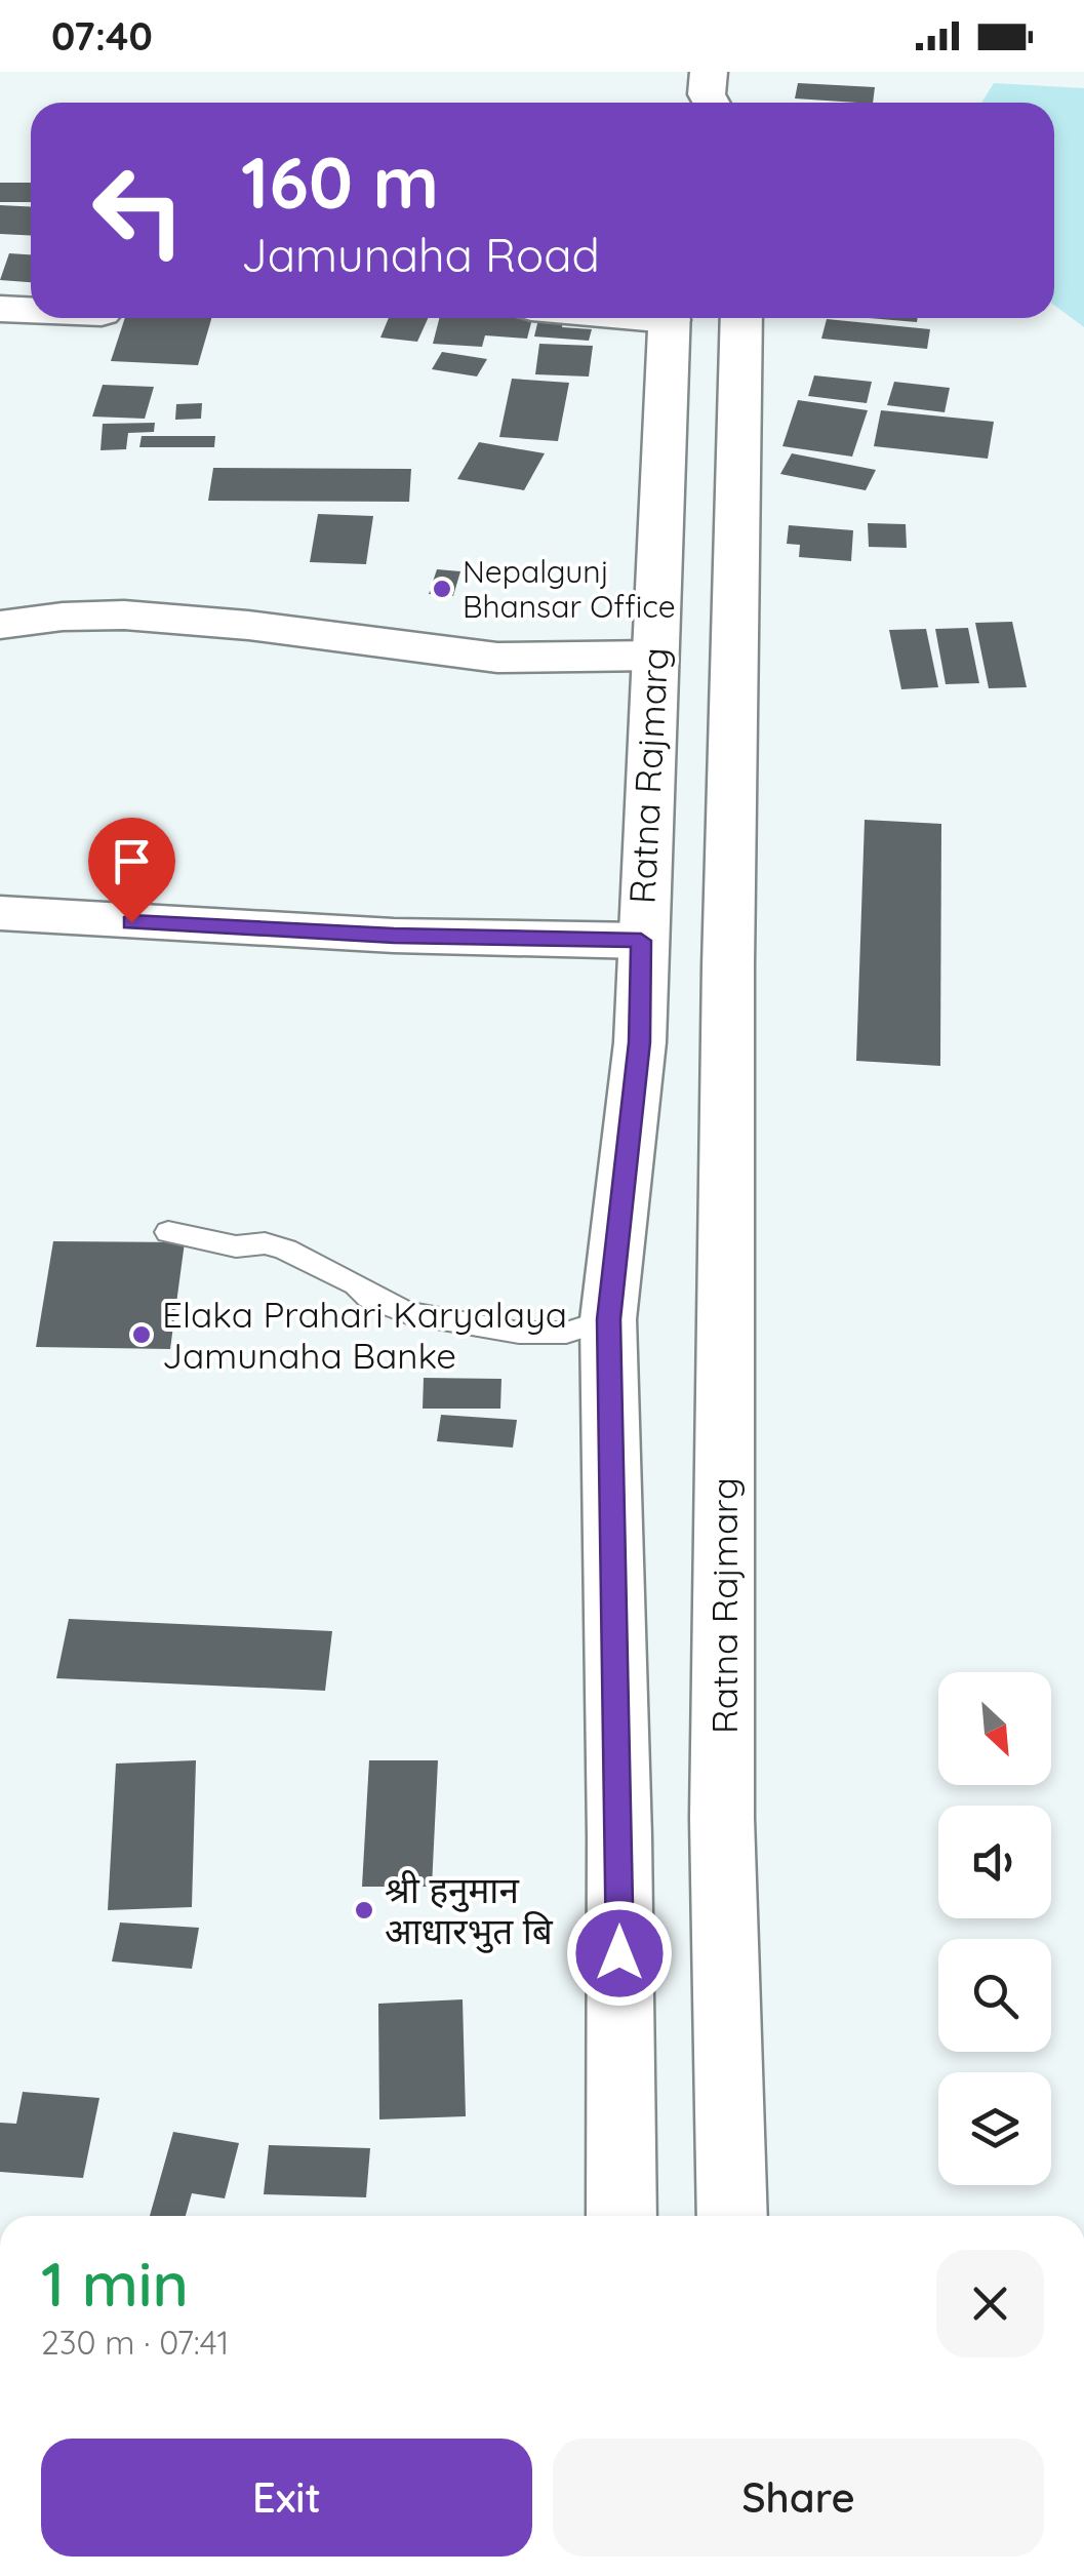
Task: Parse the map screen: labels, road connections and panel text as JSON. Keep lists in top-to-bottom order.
{
  "streets": {
    "main road": ["Ratna Rajmarg"]
  },
  "places": ["Nepalgunj Bhansar Office", "Elaka Prahari Karyalaya Jamunaha Banke", "श्री हनुमान आधारभुत बि"],
  "north": "bottom right",
  "page": {
    "status": "07:40",
    "turn": ["160 m", "Jamunaha Road"],
    "heading": ["1 min", "230 m · 07:41"],
    "buttons": ["Exit", "Share"]
  }
}
